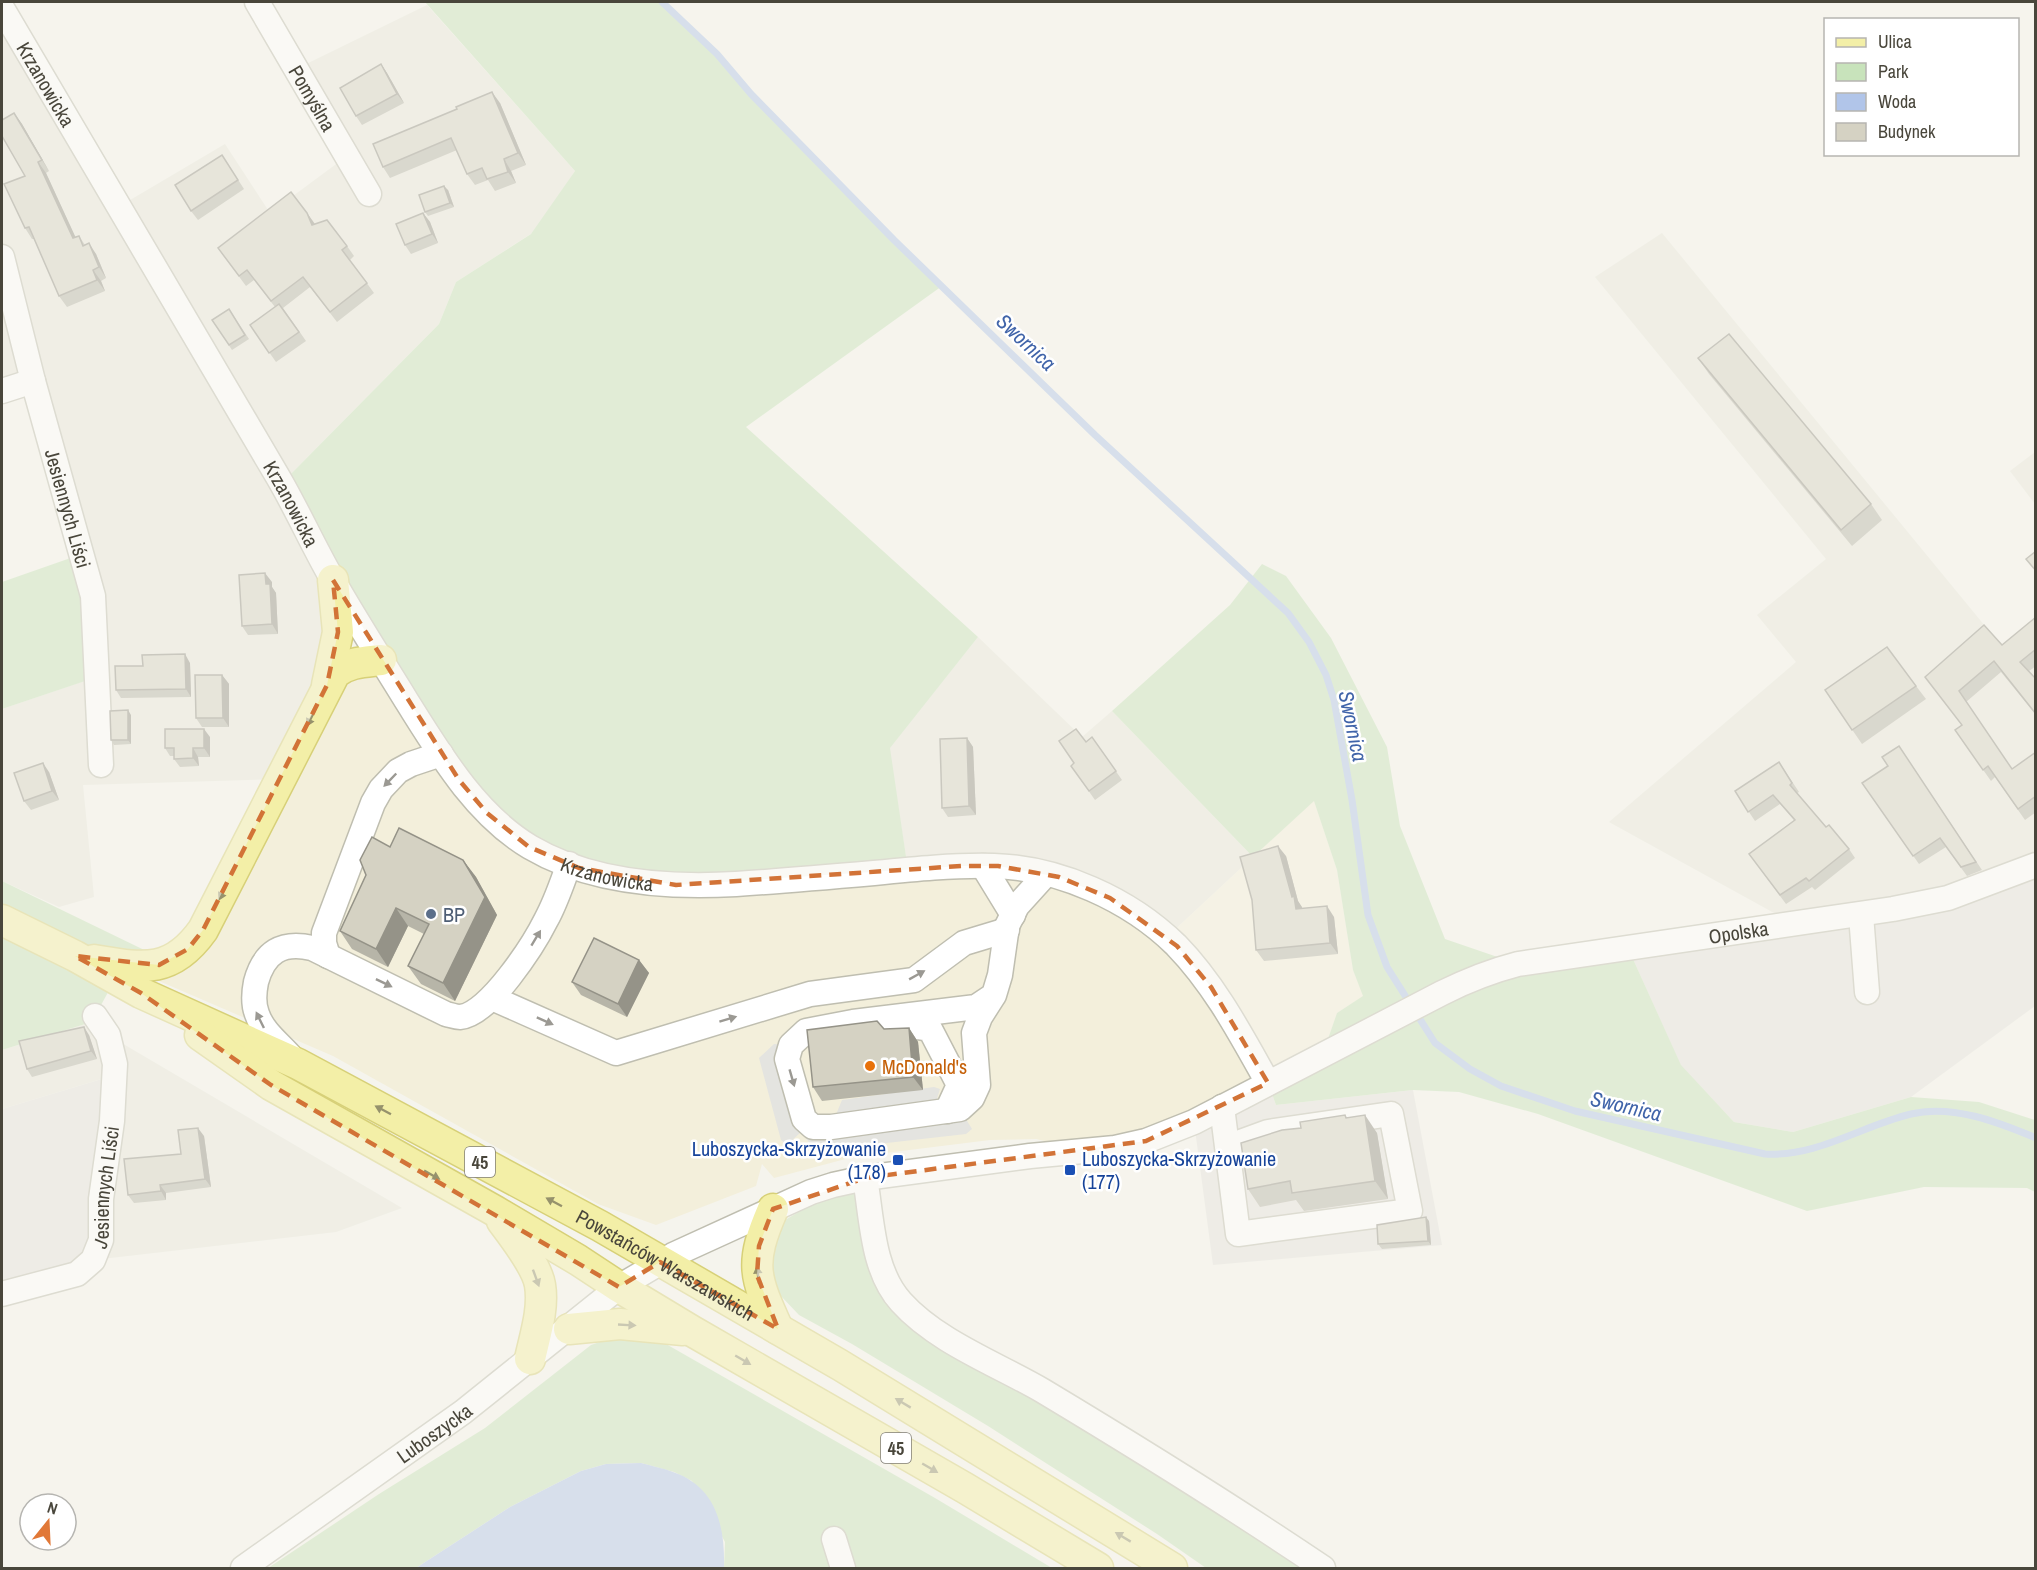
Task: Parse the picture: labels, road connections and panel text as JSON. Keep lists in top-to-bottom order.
{
  "streets": {
    "main road": ["45", "Powstańców Warszawskich"],
    "street": [
      "Krzanowicka",
      "Pomyślna",
      "Jesiennych Liści",
      "Opolska",
      "Luboszycka"
    ]
  },
  "crossings": [
    ["Krzanowicka", "Opolska"],
    ["Opolska", "Luboszycka"],
    ["Powstańców Warszawskich", "Luboszycka"]
  ],
  "water": ["Swornica"],
  "places": {
    "other": ["BP", "McDonald's"],
    "transit": ["Luboszycka-Skrzyżowanie (178)", "Luboszycka-Skrzyżowanie (177)"]
  },
  "legend": [
    "Ulica",
    "Park",
    "Woda",
    "Budynek"
  ],
  "north": "top"
}
